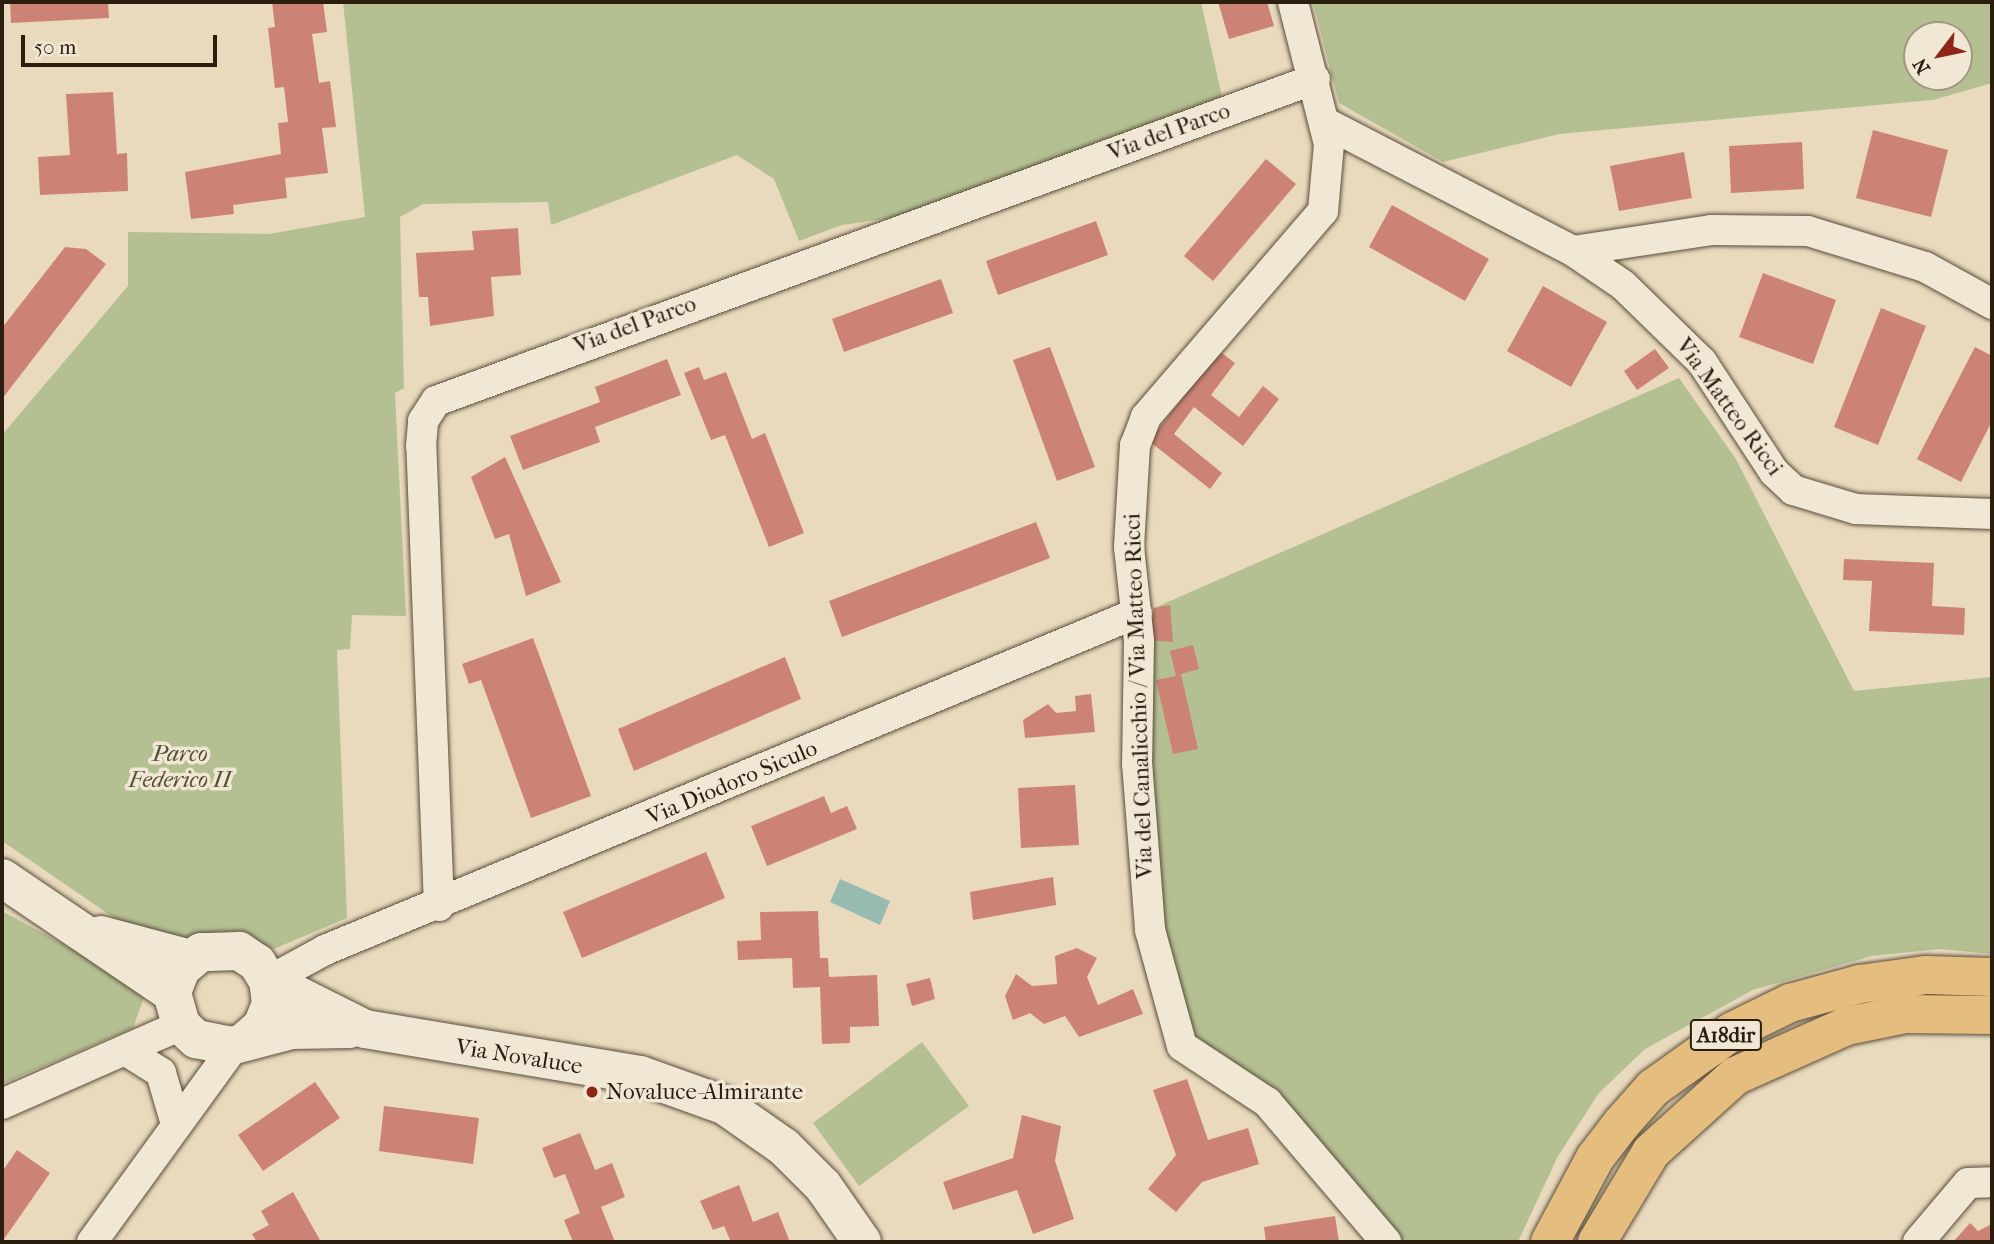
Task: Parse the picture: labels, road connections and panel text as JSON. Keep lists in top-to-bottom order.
{
  "streets": {
    "highway": ["A18dir"],
    "main road": ["Via Novaluce"],
    "street": [
      "Via del Parco",
      "Via Matteo Ricci",
      "Via del Canalicchio / Via Matteo Ricci",
      "Via Diodoro Siculo"
    ]
  },
  "crossings": [
    ["Via del Parco", "Via del Canalicchio / Via Matteo Ricci"],
    ["Via del Parco", "Via Diodoro Siculo"],
    ["Via Matteo Ricci", "Via del Canalicchio / Via Matteo Ricci"],
    ["Via del Canalicchio / Via Matteo Ricci", "Via Diodoro Siculo"]
  ],
  "parks": ["Parco Federico II"],
  "places": ["Novaluce-Almirante"],
  "scale_bar": "50 m",
  "north": "bottom left"
}
